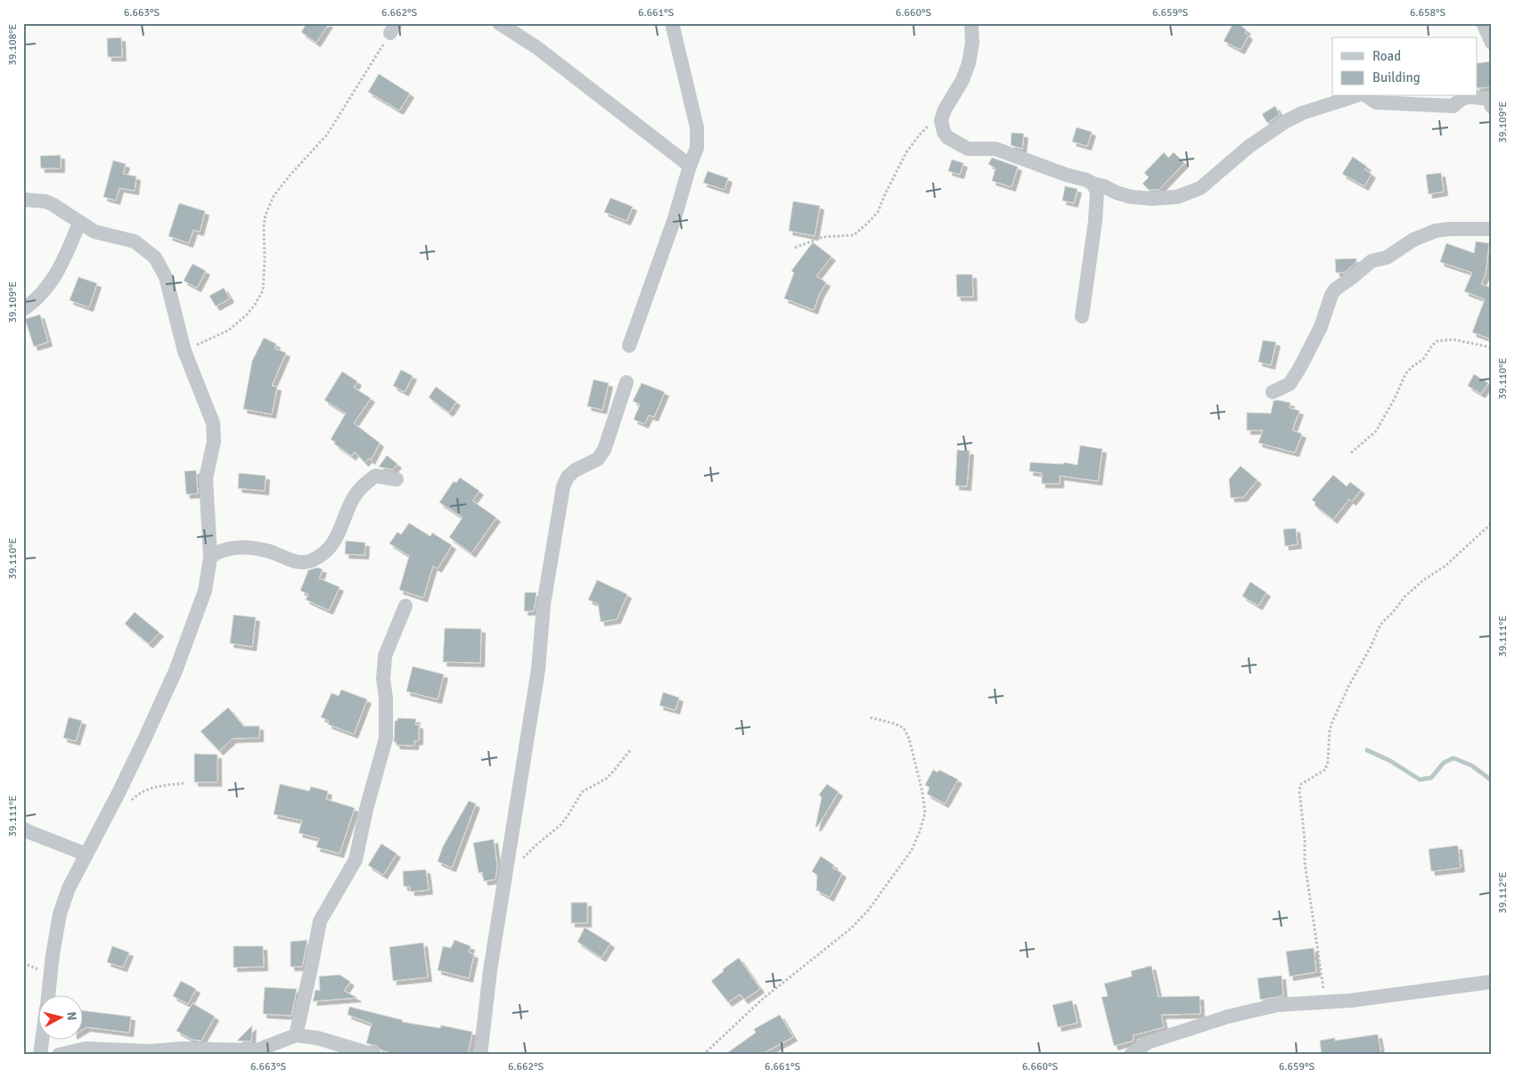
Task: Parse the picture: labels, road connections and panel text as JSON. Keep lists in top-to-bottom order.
{
  "legend": ["Road", "Building"],
  "north": "right",
  "coordinates": [
    "6.663°S",
    "6.662°S",
    "6.661°S",
    "6.660°S",
    "6.659°S",
    "6.658°S",
    "39.108°E",
    "39.109°E",
    "39.110°E",
    "39.111°E",
    "39.112°E"
  ]
}
